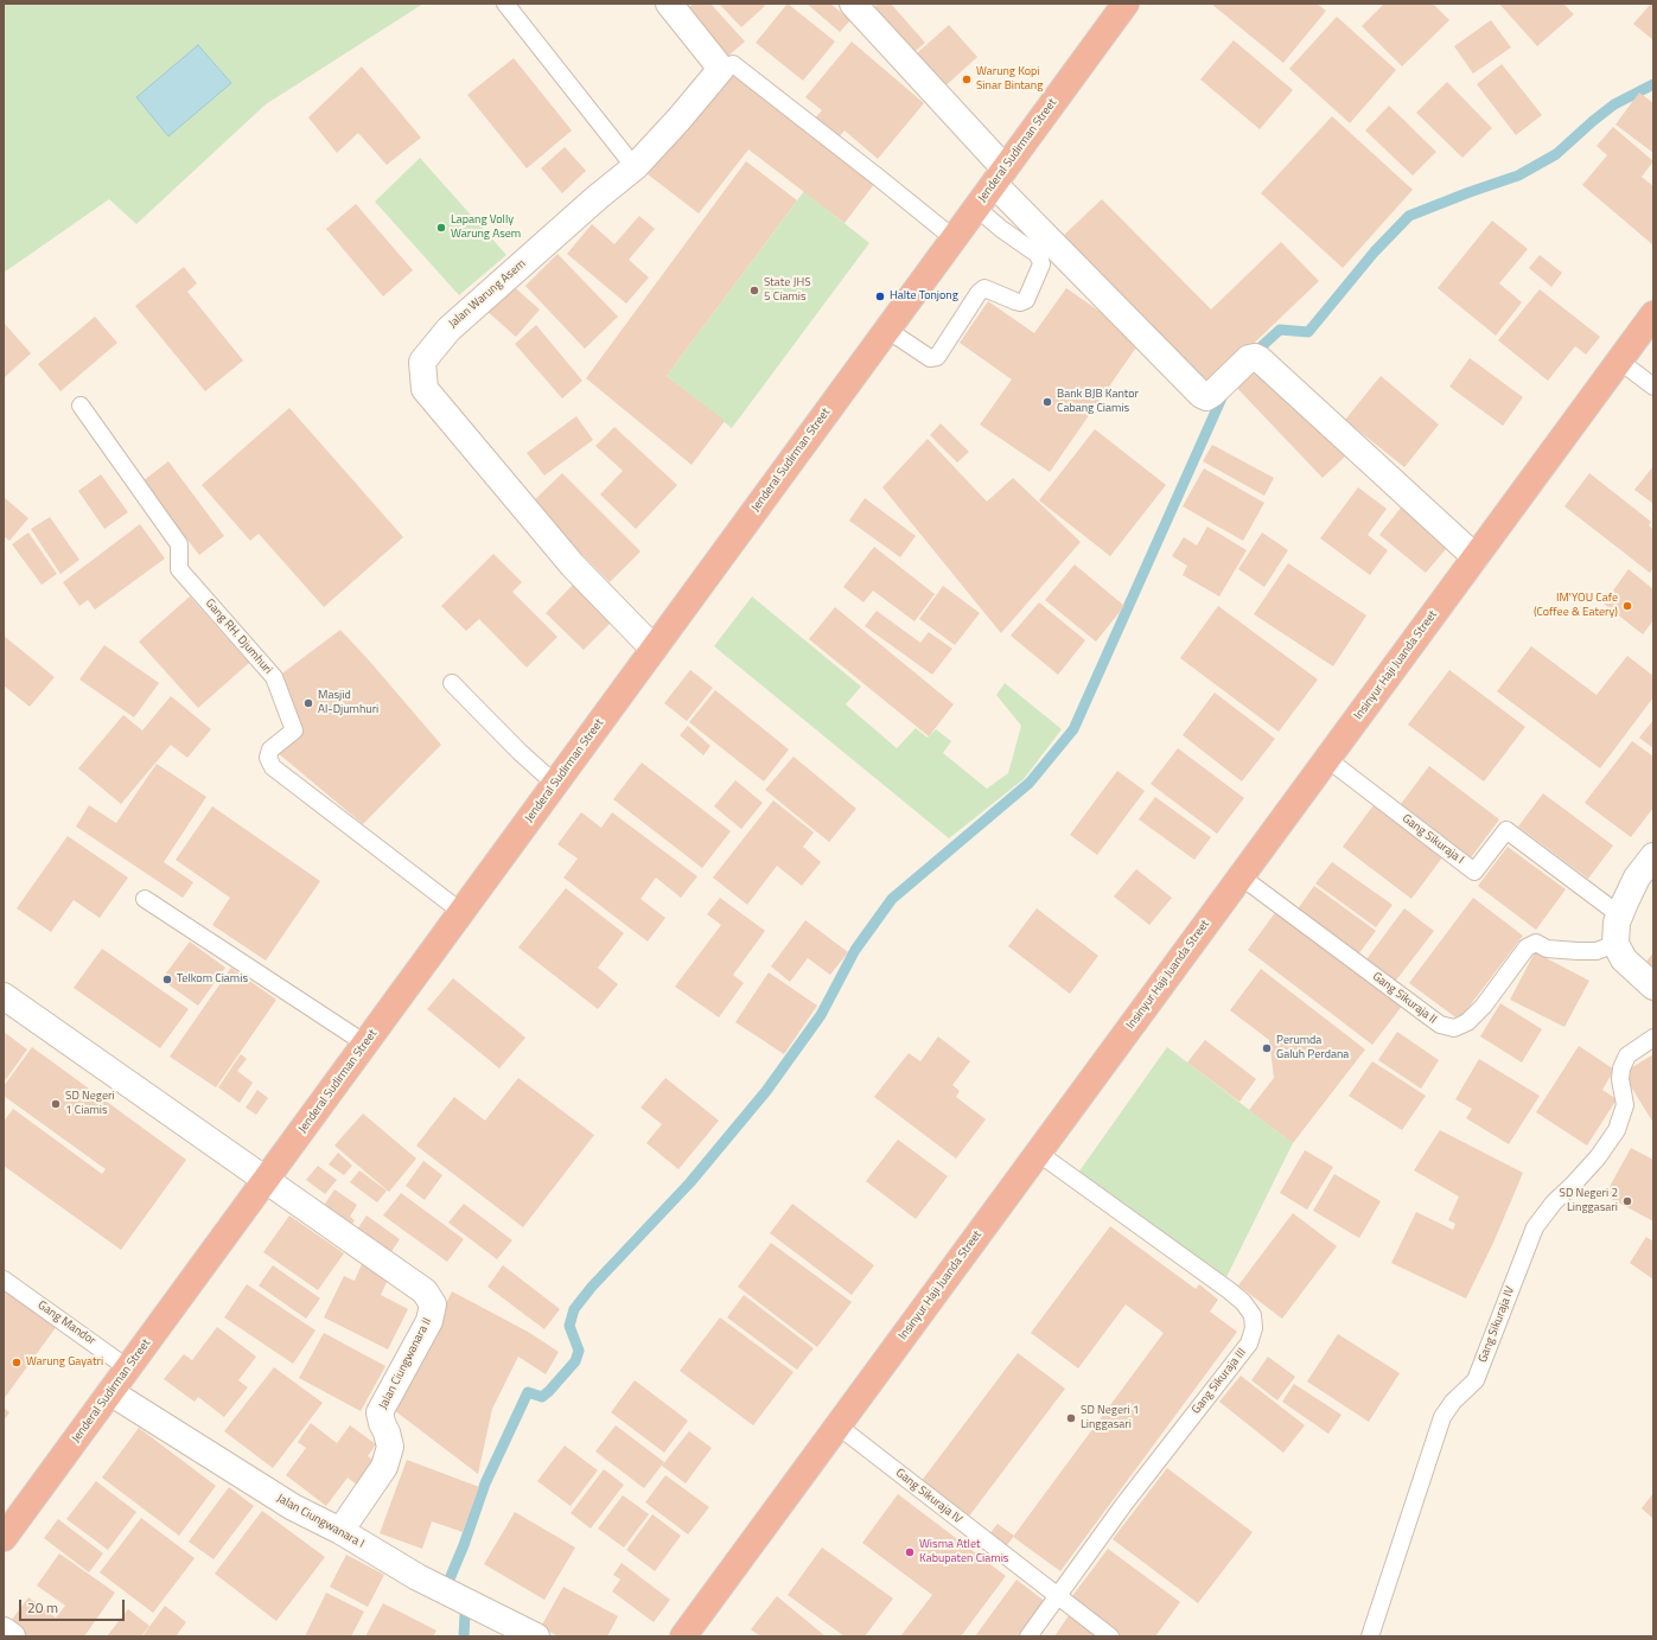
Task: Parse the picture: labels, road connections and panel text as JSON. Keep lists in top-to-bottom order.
{
  "streets": {
    "highway": ["Jenderal Sudirman Street", "Insinyur Haji Juanda Street"],
    "street": ["Jalan Warung Asem", "Jalan Ciungwanara II", "Jalan Ciungwanara I"],
    "lane": [
      "Gang RH. Djumhuri",
      "Gang Sikuraja I",
      "Gang Sikuraja II",
      "Gang Mandor",
      "Gang Sikuraja IV",
      "Gang Sikuraja III"
    ]
  },
  "crossings": [
    ["Jenderal Sudirman Street", "Jalan Warung Asem"],
    ["Jenderal Sudirman Street", "Gang RH. Djumhuri"],
    ["Jenderal Sudirman Street", "Gang Mandor"],
    ["Jenderal Sudirman Street", "Jalan Ciungwanara II"],
    ["Jenderal Sudirman Street", "Jalan Ciungwanara I"],
    ["Insinyur Haji Juanda Street", "Gang Sikuraja I"],
    ["Insinyur Haji Juanda Street", "Gang Sikuraja II"],
    ["Insinyur Haji Juanda Street", "Gang Sikuraja IV"],
    ["Insinyur Haji Juanda Street", "Gang Sikuraja III"],
    ["Gang Sikuraja IV", "Gang Sikuraja III"],
    ["Jalan Ciungwanara II", "Jalan Ciungwanara I"]
  ],
  "places": [
    "Warung Kopi Sinar Bintang",
    "Lapang Volly Warung Asem",
    "State JHS 5 Ciamis",
    "Halte Tonjong",
    "Bank BJB Kantor Cabang Ciamis",
    "IM'YOU Cafe (Coffee & Eatery)",
    "Masjid Al-Djumhuri",
    "Telkom Ciamis",
    "Perumda Galuh Perdana",
    "SD Negeri 1 Ciamis",
    "SD Negeri 2 Linggasari",
    "Warung Gayatri",
    "SD Negeri 1 Linggasari",
    "Wisma Atlet Kabupaten Ciamis"
  ],
  "scale_bar": "20 m"
}
